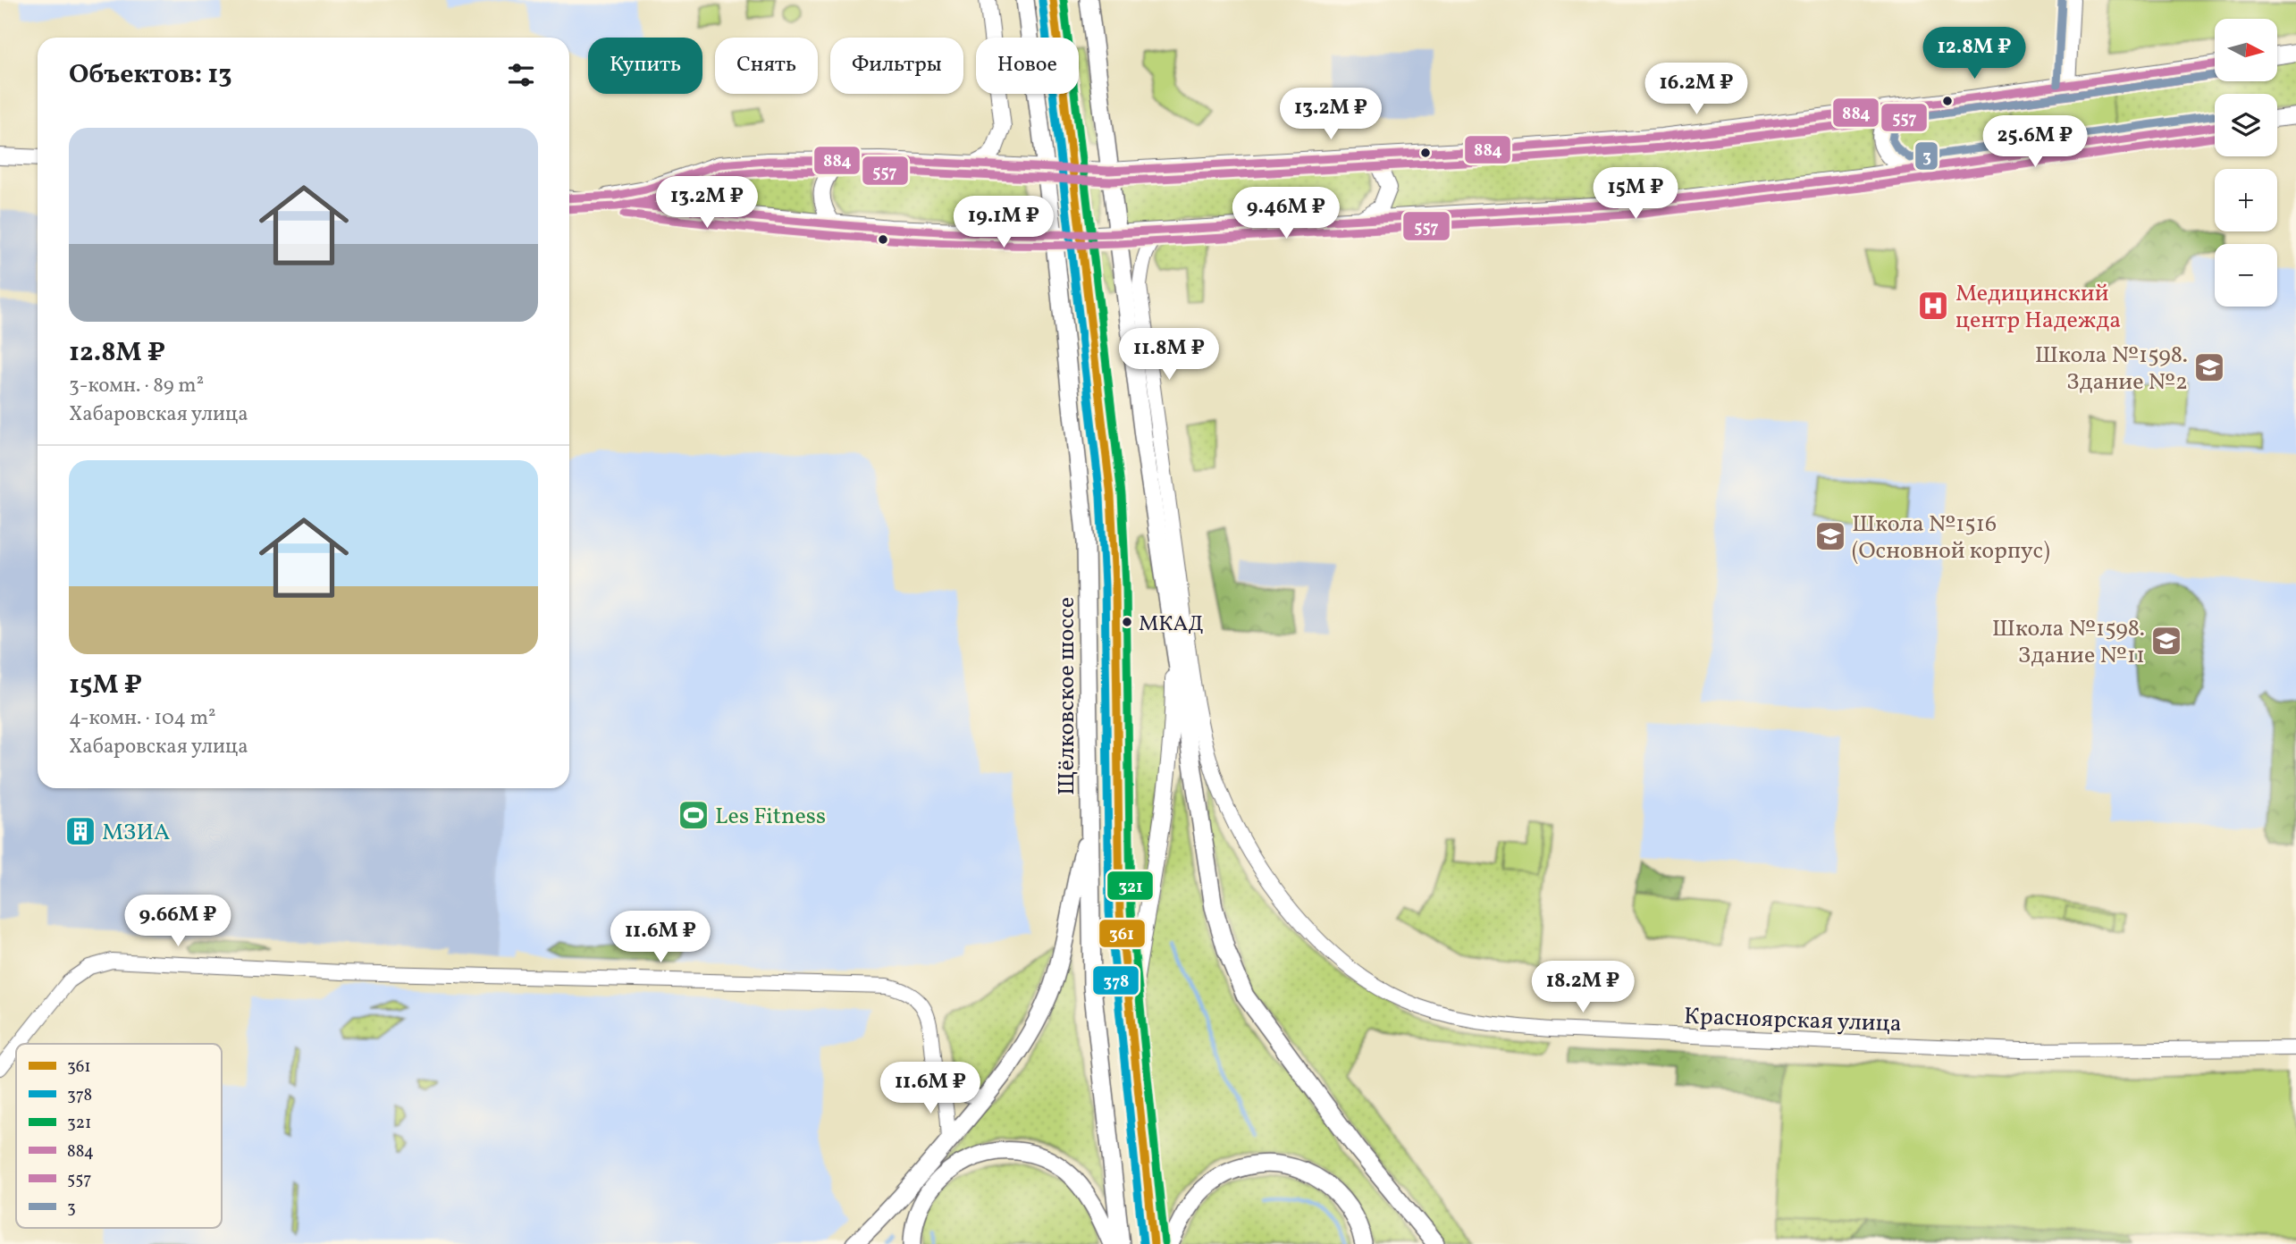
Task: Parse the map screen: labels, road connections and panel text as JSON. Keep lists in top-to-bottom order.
{
  "streets": {
    "main road": ["Щёлковское шоссе"],
    "street": ["Красноярская улица"]
  },
  "places": {
    "hospital": ["Медицинский центр Надежда"],
    "school or university": ["Школа №1598. Здание №2", "Школа №1516 (Основной корпус)", "Школа №1598. Здание №11"],
    "other": ["МКАД"],
    "sports": ["Les Fitness"],
    "building": ["МЗИА"]
  },
  "lines": [
    "transit line 361",
    "transit line 321",
    "transit line 3",
    "transit line 378",
    "transit line 884",
    "transit line 557"
  ],
  "legend": [
    "361",
    "378",
    "321",
    "884",
    "557",
    "3"
  ],
  "north": "right",
  "page": {
    "map_buttons": ["+", "−"],
    "price": [
      "12.8M ₽",
      "16.2M ₽",
      "13.2M ₽",
      "25.6M ₽",
      "15M ₽",
      "13.2M ₽",
      "9.46M ₽",
      "19.1M ₽",
      "11.8M ₽",
      "9.66M ₽",
      "11.6M ₽",
      "18.2M ₽",
      "11.6M ₽"
    ],
    "chip": [
      "Купить",
      "Снять",
      "Фильтры",
      "Новое"
    ],
    "heading": "Объектов: 13",
    "list": [
      {
        "name": "12.8M ₽",
        "note": "3-комн. · 89 m² · Хабаровская улица"
      },
      {
        "name": "15M ₽",
        "note": "4-комн. · 104 m² · Хабаровская улица"
      }
    ]
  }
}
